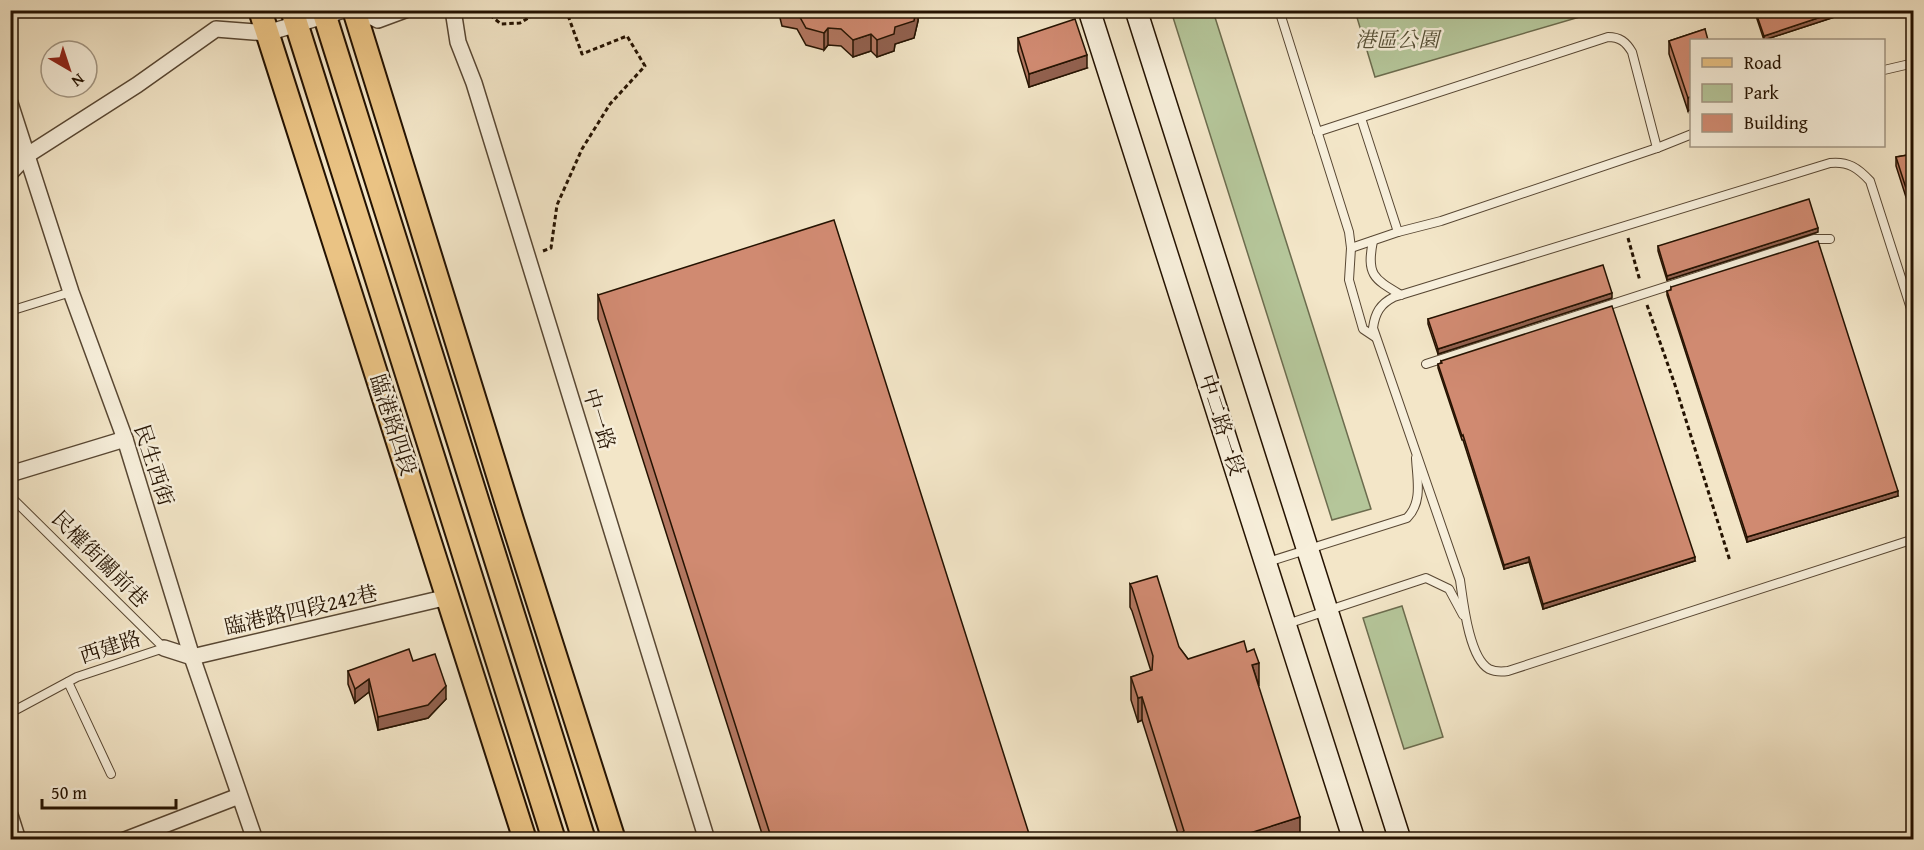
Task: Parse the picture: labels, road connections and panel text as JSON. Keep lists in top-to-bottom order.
{
  "streets": {
    "main road": ["臨港路四段"],
    "street": [
      "中一路",
      "中二路一段",
      "民生西街",
      "臨港路四段242巷"
    ],
    "lane": ["民權街關前巷", "西建路"]
  },
  "crossings": [
    ["臨港路四段", "臨港路四段242巷"],
    ["民生西街", "臨港路四段242巷"],
    ["民權街關前巷", "西建路"]
  ],
  "parks": ["港區公園"],
  "legend": ["Road", "Park", "Building"],
  "scale_bar": "50 m",
  "north": "bottom right"
}
